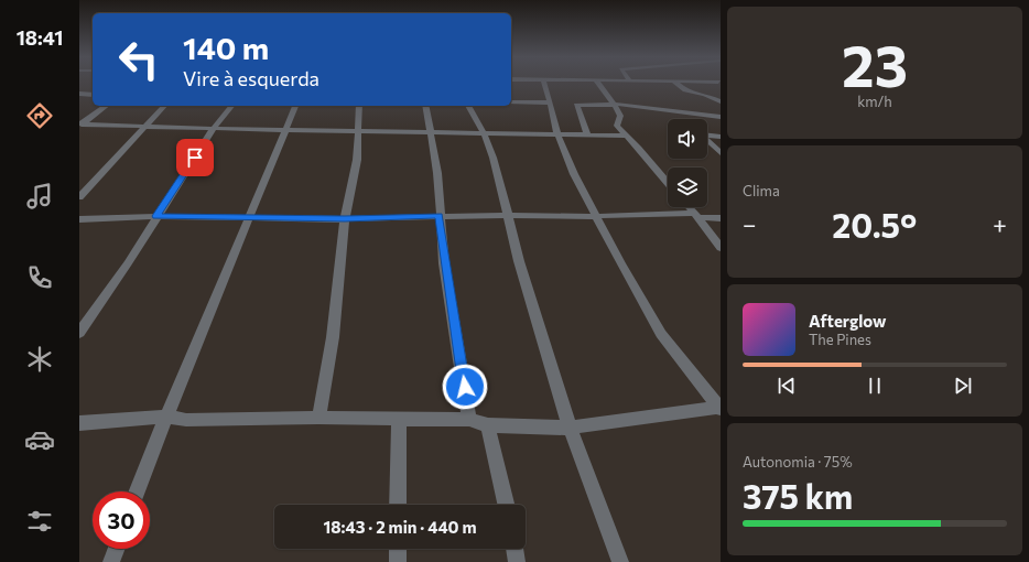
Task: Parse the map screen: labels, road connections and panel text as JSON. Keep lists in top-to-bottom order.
{
  "page": {
    "tabs": "18:41",
    "tile": [
      ["23", "km/h"],
      "Clima",
      ["Autonomia · 75%", "375 km"]
    ],
    "turn": ["140 m", "Vire à esquerda"],
    "heat": ["−", "20.5°", "+"],
    "song": ["Afterglow", "The Pines"],
    "limit": "30",
    "trip": "18:43 · 2 min · 440 m"
  }
}
